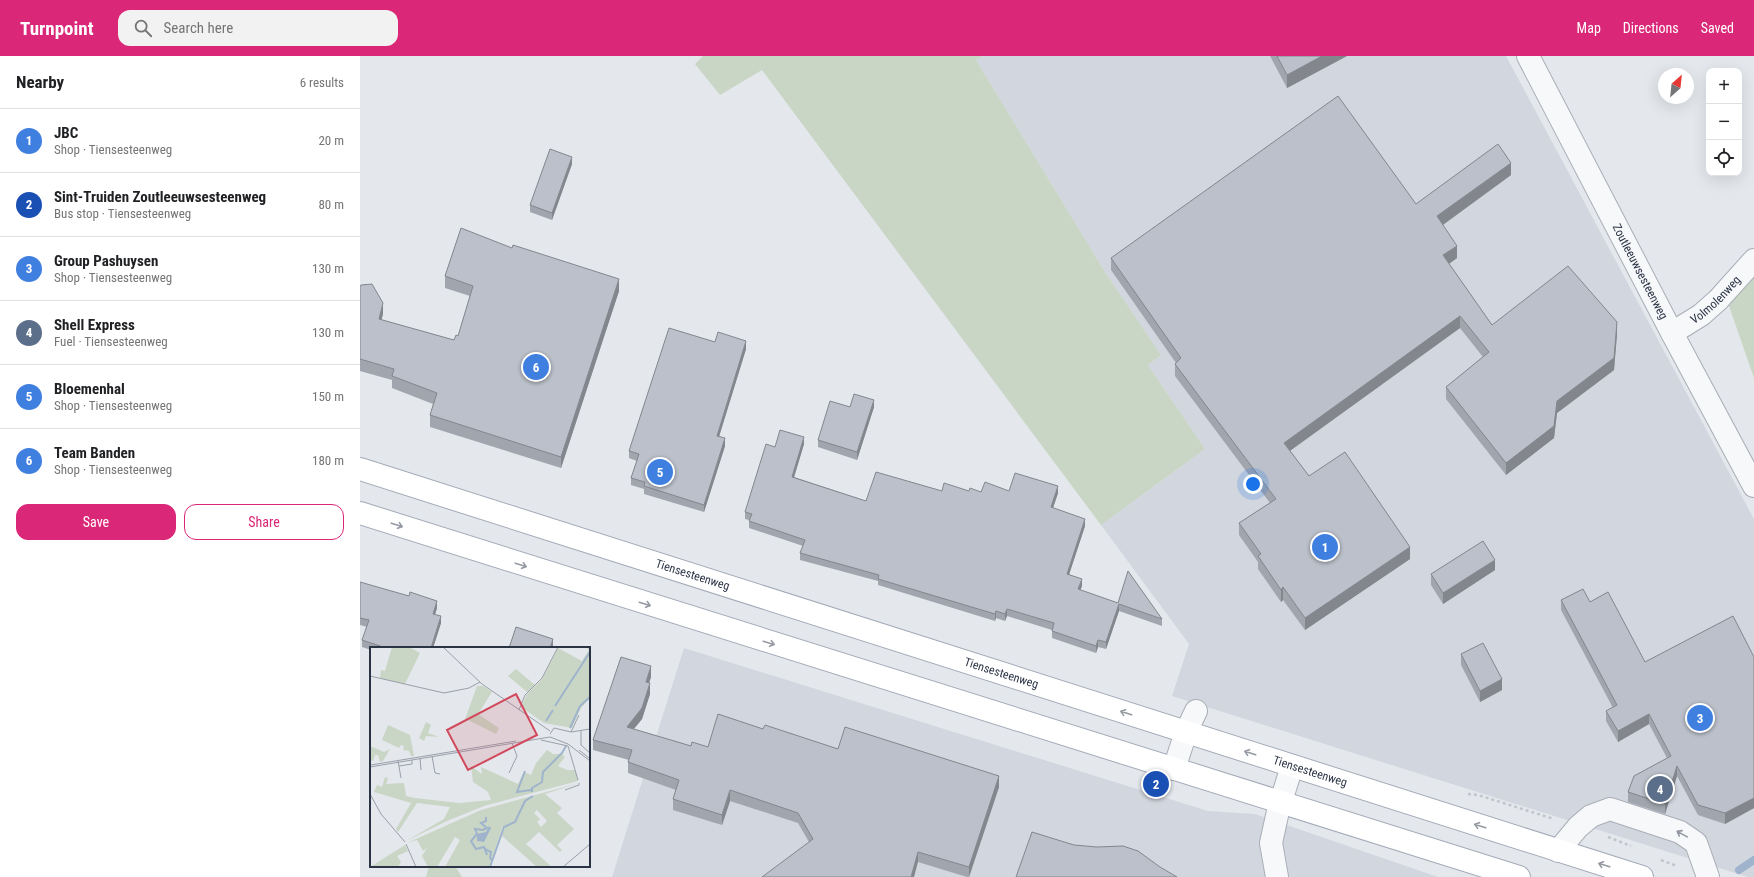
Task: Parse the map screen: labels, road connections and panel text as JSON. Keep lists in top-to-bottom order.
{
  "streets": {
    "main road": ["Tiensesteenweg"],
    "street": ["Zoutleeuwsesteenweg", "Volmolenweg"]
  },
  "crossings": [
    ["Zoutleeuwsesteenweg", "Volmolenweg"]
  ],
  "north": "top right",
  "page": {
    "header": "Turnpoint",
    "search": "Search here",
    "nav": ["Map", "Directions", "Saved"],
    "heading": ["Nearby", "6 results"],
    "map_buttons": ["+", "−"],
    "list": [
      {
        "mark": "1",
        "name": "JBC",
        "note": "Shop · Tiensesteenweg",
        "value": "20 m"
      },
      {
        "mark": "2",
        "name": "Sint-Truiden Zoutleeuwsesteenweg",
        "note": "Bus stop · Tiensesteenweg",
        "value": "80 m"
      },
      {
        "mark": "3",
        "name": "Group Pashuysen",
        "note": "Shop · Tiensesteenweg",
        "value": "130 m"
      },
      {
        "mark": "4",
        "name": "Shell Express",
        "note": "Fuel · Tiensesteenweg",
        "value": "130 m"
      },
      {
        "mark": "5",
        "name": "Bloemenhal",
        "note": "Shop · Tiensesteenweg",
        "value": "150 m"
      },
      {
        "mark": "6",
        "name": "Team Banden",
        "note": "Shop · Tiensesteenweg",
        "value": "180 m"
      }
    ],
    "pins": [
      "6",
      "5",
      "1",
      "3",
      "2",
      "4"
    ],
    "buttons": ["Save", "Share"]
  }
}
